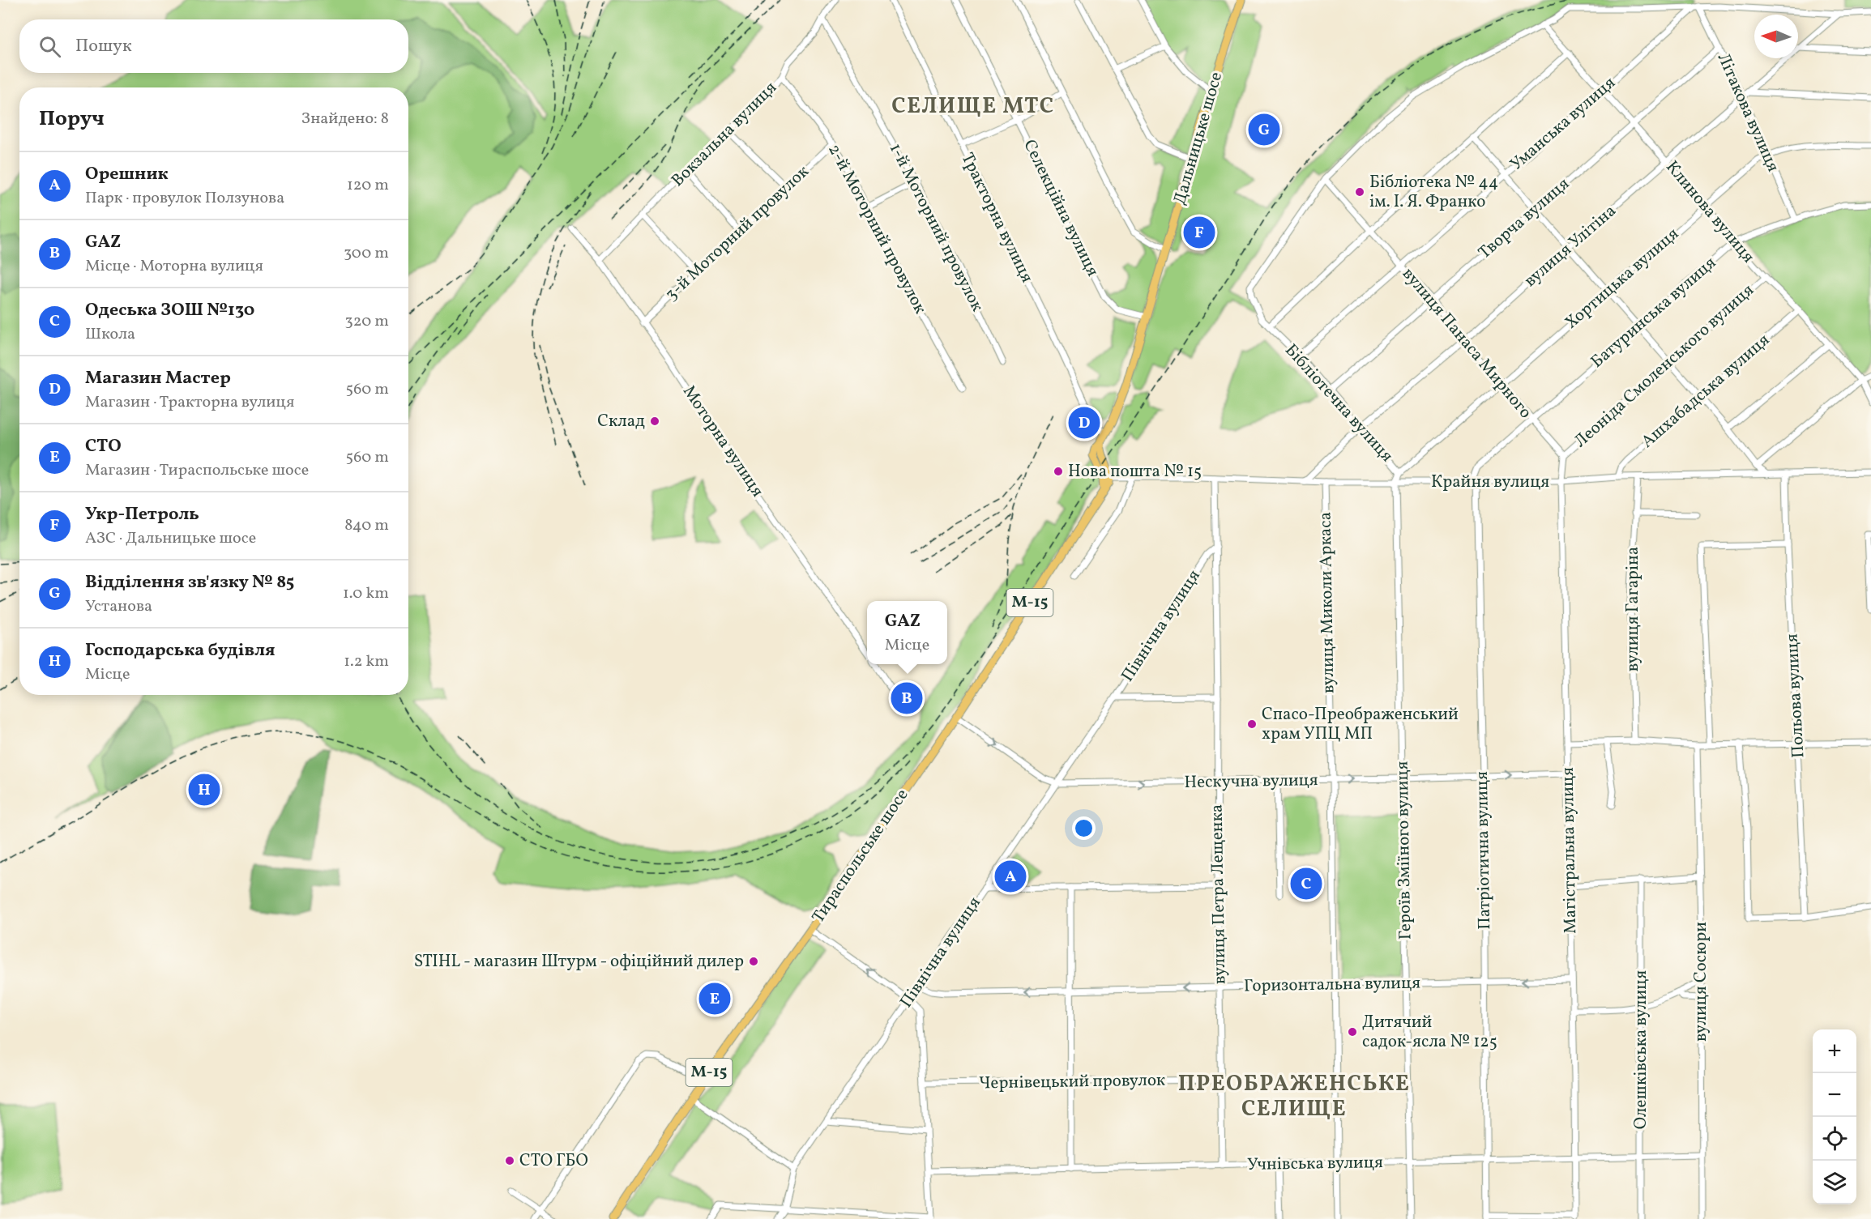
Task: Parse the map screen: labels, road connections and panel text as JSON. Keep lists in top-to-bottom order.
{
  "streets": {
    "main road": ["Дальницьке шосе", "М-15", "Тираспольське шосе"],
    "street": [
      "Літакова вулиця",
      "Уманська вулиця",
      "Вокзальна вулиця",
      "Селекційна вулиця",
      "Клинова вулиця",
      "Тракторна вулиця",
      "Творча вулиця",
      "1-й Моторний провулок",
      "2-й Моторний провулок",
      "3-й Моторний провулок",
      "вулиця Улітіна",
      "Хортицька вулиця",
      "Батуринська вулиця",
      "вулиця Панаса Мирного",
      "Леоніда Смоленського вулиця",
      "Ашхабадська вулиця",
      "Бібліотечна вулиця",
      "Моторна вулиця",
      "Крайня вулиця",
      "вулиця Миколи Аркаса",
      "вулиця Гагаріна",
      "Північна вулиця",
      "Польова вулиця",
      "Нескучна вулиця",
      "Героїв Зміїного вулиця",
      "Патріотична вулиця",
      "Магістральна вулиця",
      "вулиця Петра Лещенка",
      "вулиця Сосюри",
      "Горизонтальна вулиця",
      "Олешківська вулиця",
      "Чернівецький провулок",
      "Учнівська вулиця"
    ]
  },
  "crossings": [
    ["Літакова вулиця", "Уманська вулиця"],
    ["Літакова вулиця", "Творча вулиця"],
    ["Літакова вулиця", "вулиця Улітіна"],
    ["Літакова вулиця", "Хортицька вулиця"],
    ["Літакова вулиця", "Батуринська вулиця"],
    ["Уманська вулиця", "Клинова вулиця"],
    ["Уманська вулиця", "вулиця Панаса Мирного"],
    ["Уманська вулиця", "Бібліотечна вулиця"],
    ["Вокзальна вулиця", "1-й Моторний провулок"],
    ["Вокзальна вулиця", "2-й Моторний провулок"],
    ["Вокзальна вулиця", "Моторна вулиця"],
    ["Дальницьке шосе", "Селекційна вулиця"],
    ["Дальницьке шосе", "Тракторна вулиця"],
    ["Дальницьке шосе", "Крайня вулиця"],
    ["Дальницьке шосе", "Тираспольське шосе"],
    ["Клинова вулиця", "Творча вулиця"],
    ["Клинова вулиця", "вулиця Улітіна"],
    ["Клинова вулиця", "Хортицька вулиця"],
    ["Клинова вулиця", "Батуринська вулиця"],
    ["Клинова вулиця", "Леоніда Смоленського вулиця"],
    ["Клинова вулиця", "Ашхабадська вулиця"],
    ["Творча вулиця", "вулиця Панаса Мирного"],
    ["Творча вулиця", "Бібліотечна вулиця"],
    ["2-й Моторний провулок", "3-й Моторний провулок"],
    ["3-й Моторний провулок", "Моторна вулиця"],
    ["вулиця Улітіна", "вулиця Панаса Мирного"],
    ["вулиця Улітіна", "Бібліотечна вулиця"],
    ["вулиця Улітіна", "Крайня вулиця"],
    ["Хортицька вулиця", "вулиця Панаса Мирного"],
    ["Хортицька вулиця", "Бібліотечна вулиця"],
    ["Батуринська вулиця", "вулиця Панаса Мирного"],
    ["Батуринська вулиця", "Крайня вулиця"],
    ["Батуринська вулиця", "Патріотична вулиця"],
    ["вулиця Панаса Мирного", "Леоніда Смоленського вулиця"],
    ["вулиця Панаса Мирного", "Бібліотечна вулиця"],
    ["вулиця Панаса Мирного", "Магістральна вулиця"],
    ["Леоніда Смоленського вулиця", "Магістральна вулиця"],
    ["Ашхабадська вулиця", "Крайня вулиця"],
    ["Бібліотечна вулиця", "Крайня вулиця"],
    ["Бібліотечна вулиця", "Героїв Зміїного вулиця"],
    ["Крайня вулиця", "вулиця Миколи Аркаса"],
    ["Крайня вулиця", "вулиця Гагаріна"],
    ["Крайня вулиця", "Польова вулиця"],
    ["Крайня вулиця", "Героїв Зміїного вулиця"],
    ["Крайня вулиця", "Патріотична вулиця"],
    ["Крайня вулиця", "Магістральна вулиця"],
    ["Крайня вулиця", "Тираспольське шосе"],
    ["Крайня вулиця", "вулиця Петра Лещенка"],
    ["вулиця Миколи Аркаса", "Нескучна вулиця"],
    ["вулиця Миколи Аркаса", "Горизонтальна вулиця"],
    ["вулиця Миколи Аркаса", "Учнівська вулиця"],
    ["Північна вулиця", "Нескучна вулиця"],
    ["Північна вулиця", "вулиця Петра Лещенка"],
    ["Північна вулиця", "Горизонтальна вулиця"],
    ["Нескучна вулиця", "Героїв Зміїного вулиця"],
    ["Нескучна вулиця", "Патріотична вулиця"],
    ["Нескучна вулиця", "Магістральна вулиця"],
    ["Нескучна вулиця", "Тираспольське шосе"],
    ["Нескучна вулиця", "вулиця Петра Лещенка"],
    ["Героїв Зміїного вулиця", "Горизонтальна вулиця"],
    ["Героїв Зміїного вулиця", "Учнівська вулиця"],
    ["Патріотична вулиця", "Горизонтальна вулиця"],
    ["Патріотична вулиця", "Учнівська вулиця"],
    ["Магістральна вулиця", "Горизонтальна вулиця"],
    ["Магістральна вулиця", "Учнівська вулиця"],
    ["вулиця Петра Лещенка", "Горизонтальна вулиця"],
    ["вулиця Петра Лещенка", "Чернівецький провулок"],
    ["вулиця Петра Лещенка", "Учнівська вулиця"],
    ["вулиця Сосюри", "Учнівська вулиця"],
    ["Олешківська вулиця", "Учнівська вулиця"]
  ],
  "one_way": ["Нескучна вулиця", "Горизонтальна вулиця"],
  "districts": ["CЕЛИЩЕ МТС", "ПРЕОБРАЖЕНСЬКЕ СЕЛИЩЕ"],
  "places": [
    "Бібліотека № 44 ім. І. Я. Франко",
    "Склад",
    "Нова пошта № 15",
    "Спасо-Преображенський храм УПЦ МП",
    "STIHL - магазин Штурм - офіційний дилер",
    "Дитячий садок-ясла № 125",
    "СТО ГБО"
  ],
  "north": "left",
  "page": {
    "search": "Пошук",
    "heading": ["Поруч", "Знайдено: 8"],
    "pins": [
      "G",
      "F",
      "D",
      "B",
      "H",
      "A",
      "C",
      "E"
    ],
    "list": [
      {
        "mark": "A",
        "name": "Орешник",
        "note": "Парк · провулок Ползунова",
        "value": "120 m"
      },
      {
        "mark": "B",
        "name": "GAZ",
        "note": "Місце · Моторна вулиця",
        "value": "300 m"
      },
      {
        "mark": "C",
        "name": "Одеська ЗОШ №130",
        "note": "Школа",
        "value": "320 m"
      },
      {
        "mark": "D",
        "name": "Магазин Мастер",
        "note": "Магазин · Тракторна вулиця",
        "value": "560 m"
      },
      {
        "mark": "E",
        "name": "СТО",
        "note": "Магазин · Тираспольське шосе",
        "value": "560 m"
      },
      {
        "mark": "F",
        "name": "Укр-Петроль",
        "note": "АЗС · Дальницьке шосе",
        "value": "840 m"
      },
      {
        "mark": "G",
        "name": "Відділення зв'язку № 85",
        "note": "Установа",
        "value": "1.0 km"
      },
      {
        "mark": "H",
        "name": "Господарська будівля",
        "note": "Місце",
        "value": "1.2 km"
      }
    ],
    "popup": ["GAZ", "Місце"],
    "map_buttons": ["+", "−"]
  }
}
